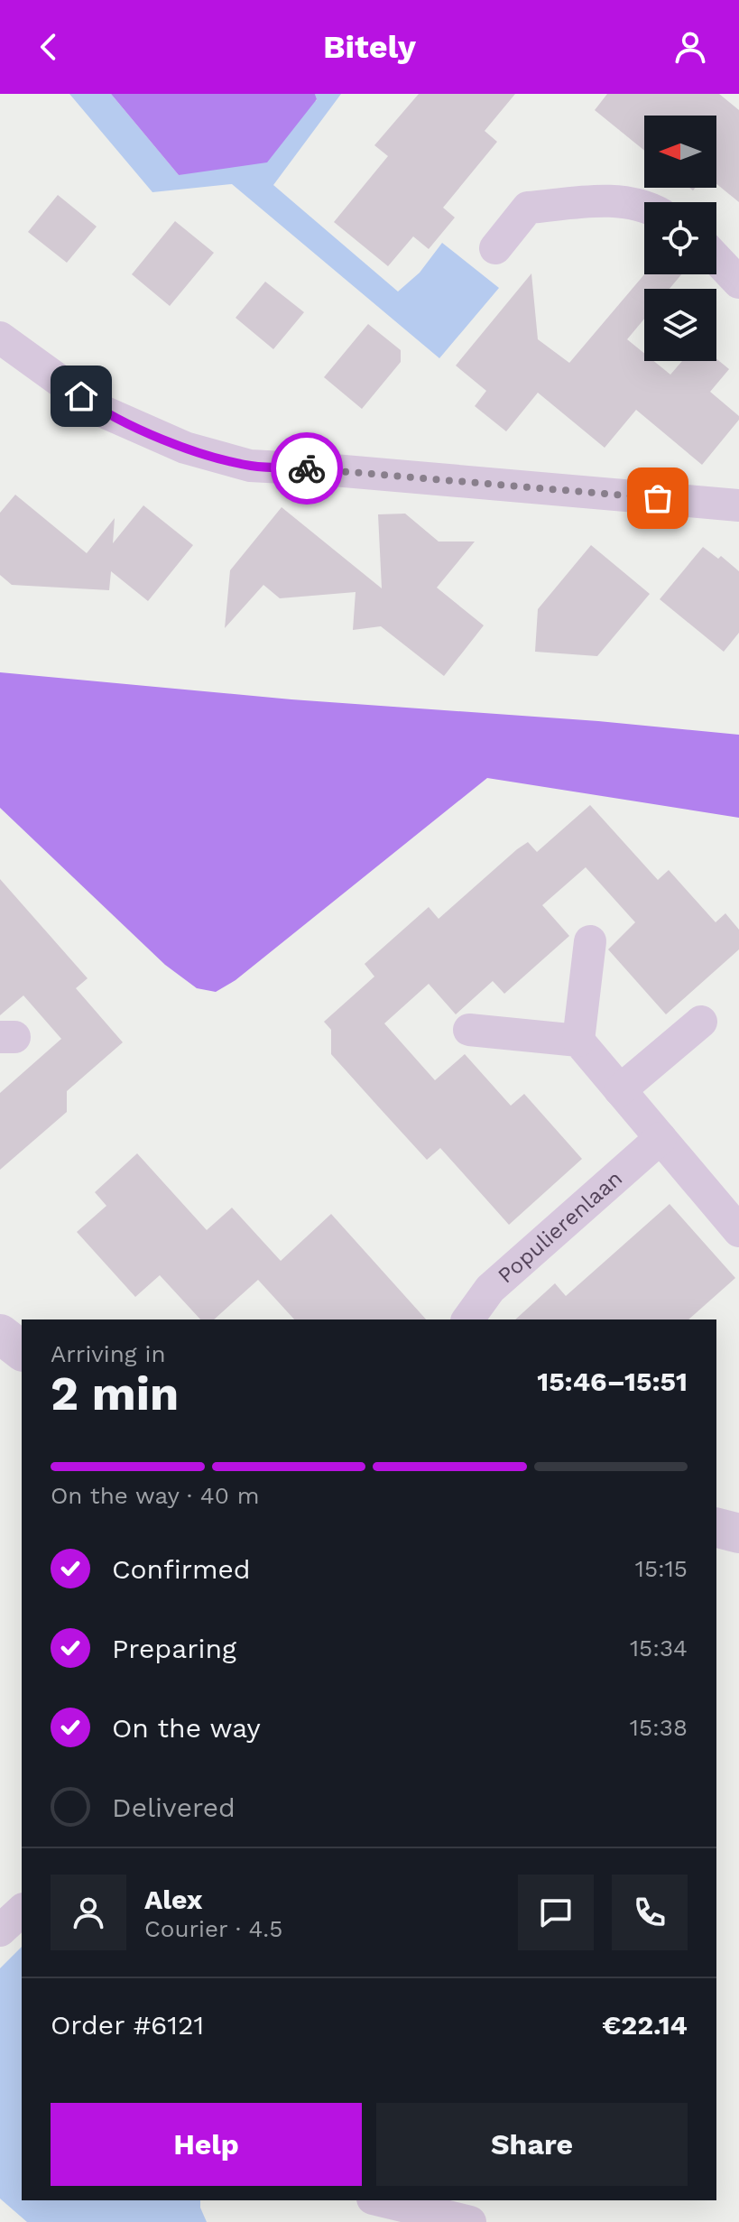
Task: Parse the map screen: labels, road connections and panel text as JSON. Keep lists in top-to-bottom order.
{
  "streets": {
    "street": ["Populierenlaan"]
  },
  "north": "left",
  "page": {
    "header": "Bitely",
    "heading": ["2 min", "Arriving in", "15:46–15:51"],
    "panel": [
      "Alex",
      "Courier · 4.5",
      "Order #6121",
      "€22.14"
    ],
    "bar": "On the way · 40 m",
    "list": [
      ["Confirmed", "15:15"],
      ["Preparing", "15:34"],
      ["On the way", "15:38"],
      "Delivered"
    ],
    "buttons": ["Help", "Share"]
  }
}
